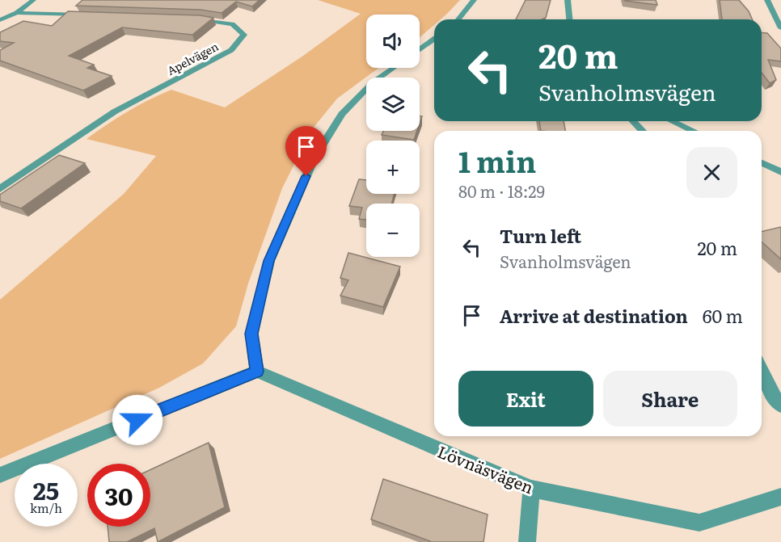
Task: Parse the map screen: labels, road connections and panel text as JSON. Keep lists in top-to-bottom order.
{
  "streets": {
    "street": ["Apelvägen", "Lövnäsvägen"]
  },
  "page": {
    "map_buttons": ["+", "−"],
    "turn": ["20 m", "Svanholmsvägen"],
    "heading": ["1 min", "80 m · 18:29"],
    "list": [
      {
        "name": "Turn left",
        "note": "Svanholmsvägen",
        "value": "20 m"
      },
      {
        "name": "Arrive at destination",
        "value": "60 m"
      }
    ],
    "buttons": ["Exit", "Share"],
    "speed": "25 km/h",
    "limit": "30"
  }
}
